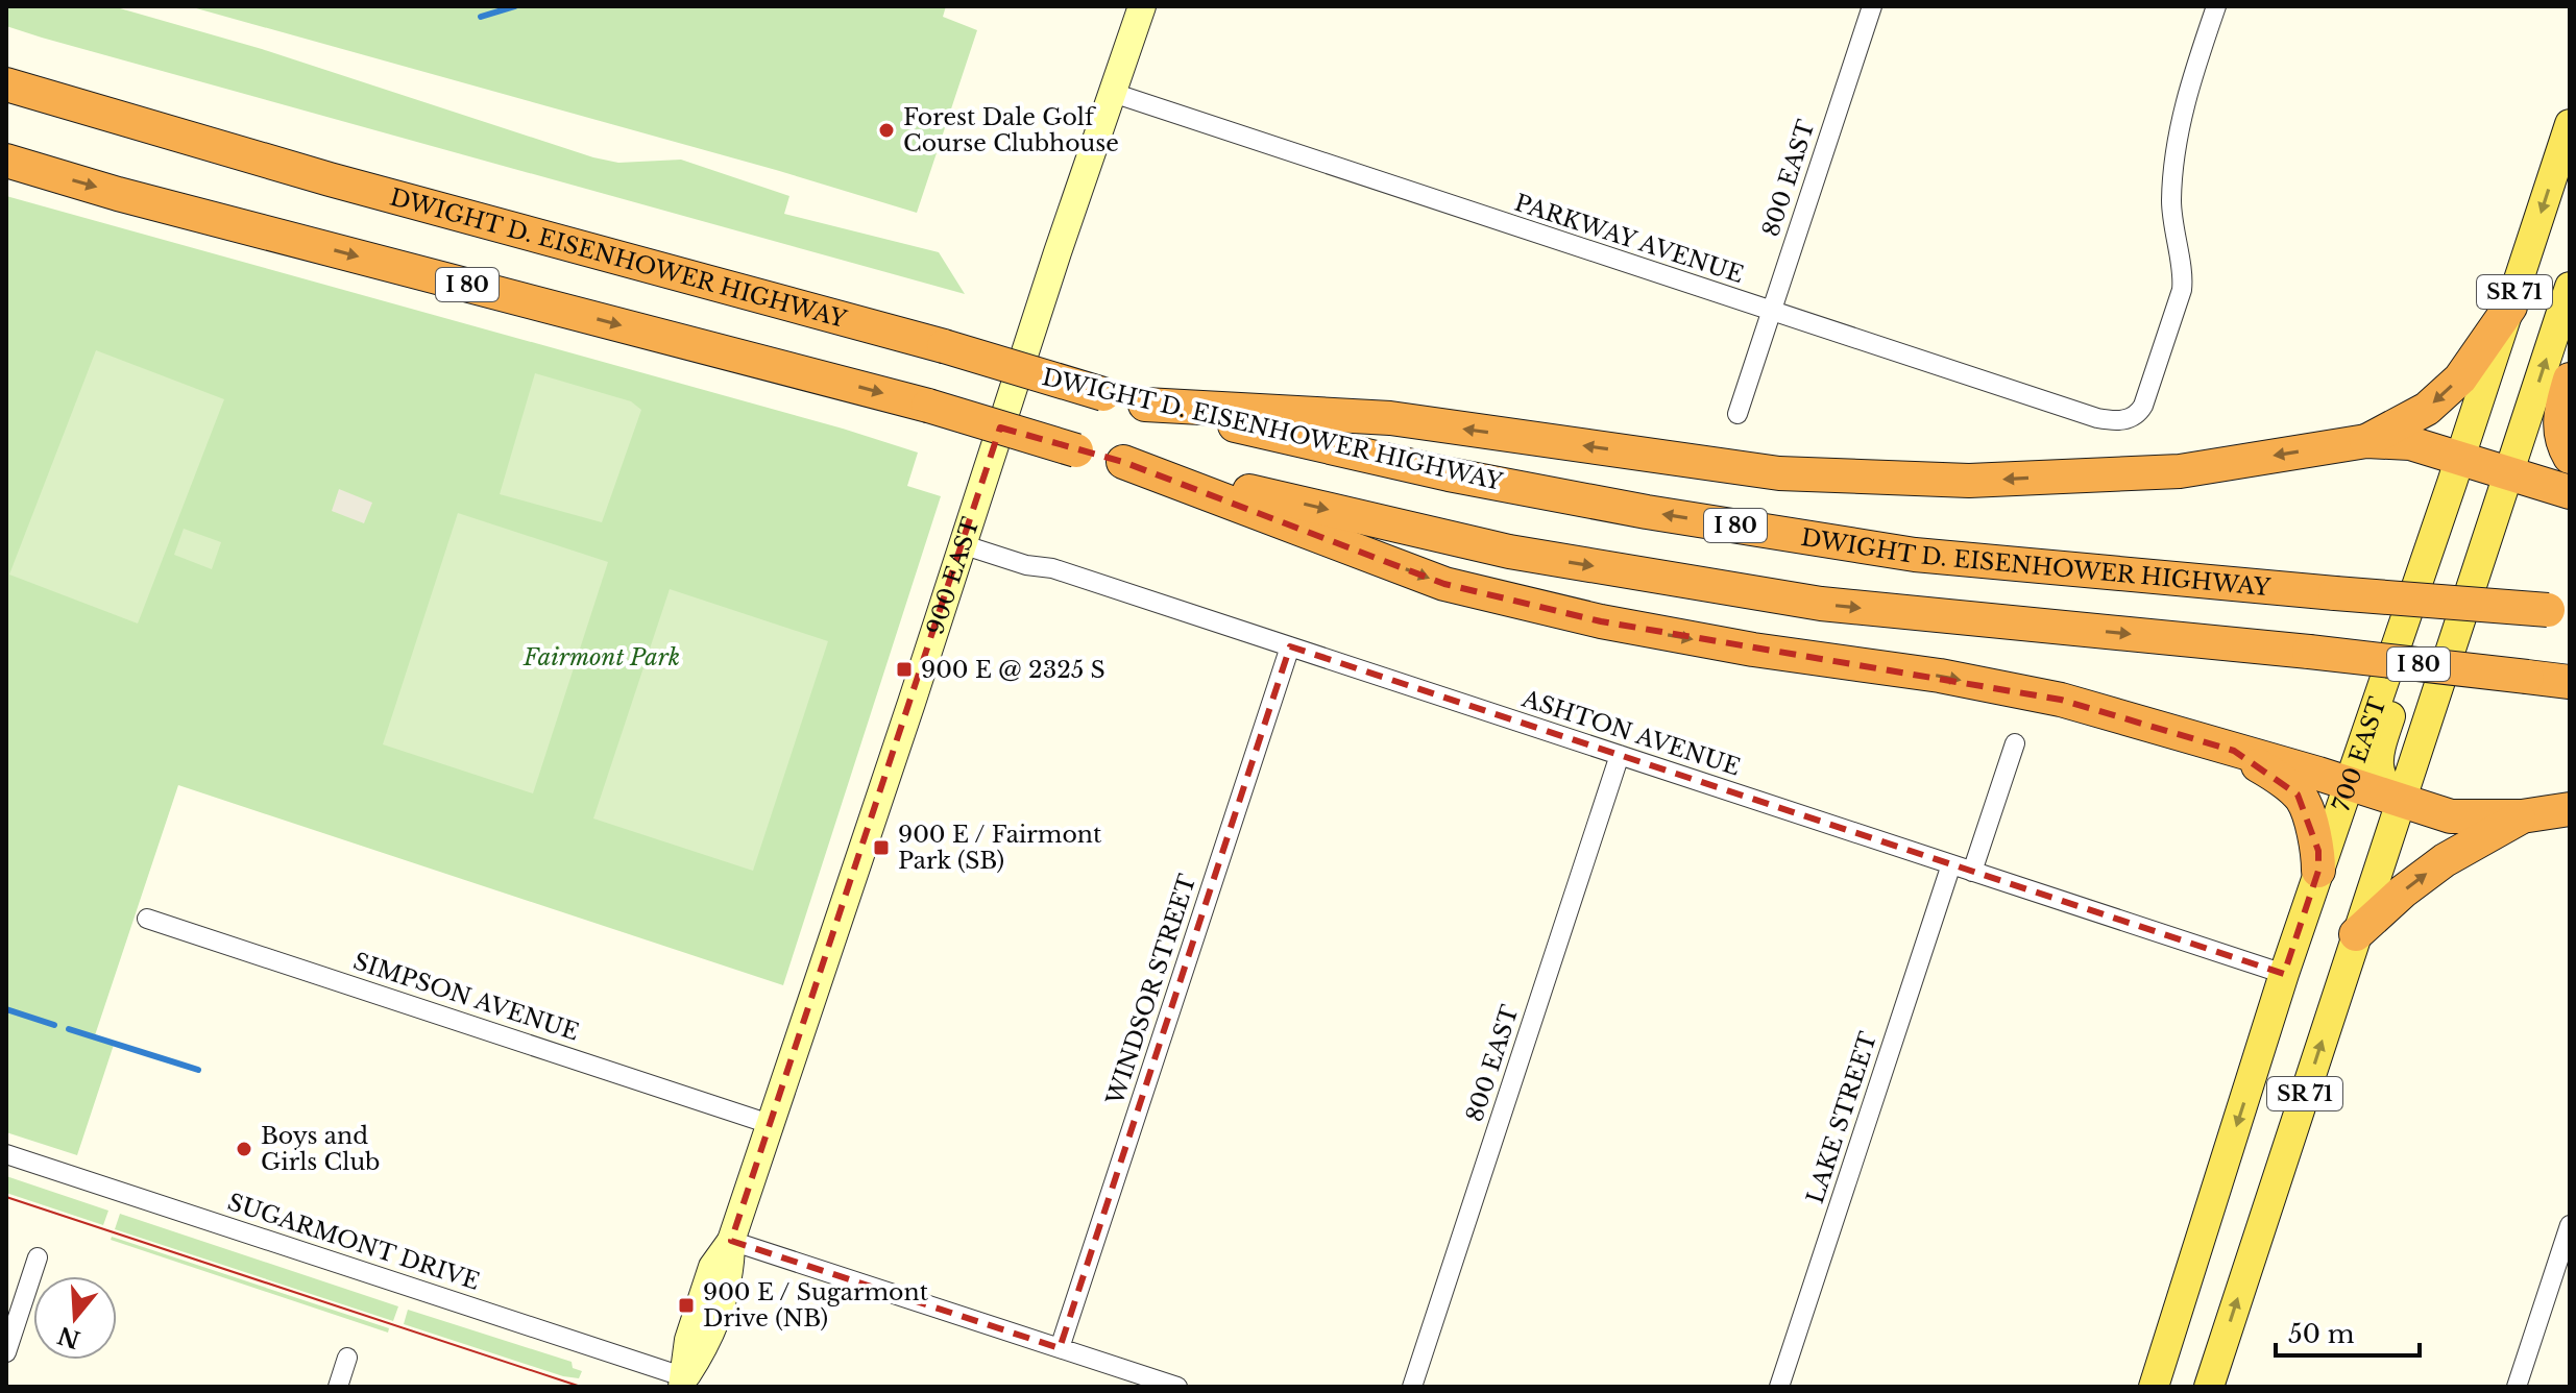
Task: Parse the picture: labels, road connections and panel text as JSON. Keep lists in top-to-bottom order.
{
  "streets": {
    "highway": ["DWIGHT D. EISENHOWER HIGHWAY", "I 80"],
    "main road": ["SR 71", "700 EAST"],
    "street": [
      "800 EAST",
      "PARKWAY AVENUE",
      "900 EAST",
      "ASHTON AVENUE",
      "WINDSOR STREET",
      "SIMPSON AVENUE",
      "LAKE STREET",
      "SUGARMONT DRIVE"
    ]
  },
  "crossings": [
    ["800 EAST", "PARKWAY AVENUE"],
    ["800 EAST", "ASHTON AVENUE"],
    ["PARKWAY AVENUE", "900 EAST"],
    ["900 EAST", "ASHTON AVENUE"],
    ["900 EAST", "SIMPSON AVENUE"],
    ["900 EAST", "SUGARMONT DRIVE"],
    ["ASHTON AVENUE", "700 EAST"],
    ["ASHTON AVENUE", "WINDSOR STREET"],
    ["ASHTON AVENUE", "LAKE STREET"]
  ],
  "parks": ["Fairmont Park"],
  "places": {
    "other": ["Forest Dale Golf Course Clubhouse", "Boys and Girls Club"],
    "transit": ["900 E @ 2325 S", "900 E / Fairmont Park (SB)", "900 E / Sugarmont Drive (NB)"]
  },
  "scale_bar": "50 m",
  "north": "bottom"
}
